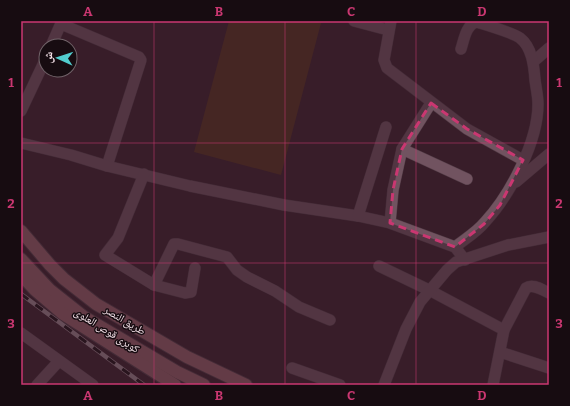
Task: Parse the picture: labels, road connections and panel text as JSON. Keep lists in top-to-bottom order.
{
  "streets": {
    "street": ["طريق النصر", "كوبرى قوص العلوى"]
  },
  "north": "left",
  "grid": {
    "columns": [
      "A",
      "B",
      "C",
      "D"
    ],
    "rows": ["1", "2", "3"]
  }
}
